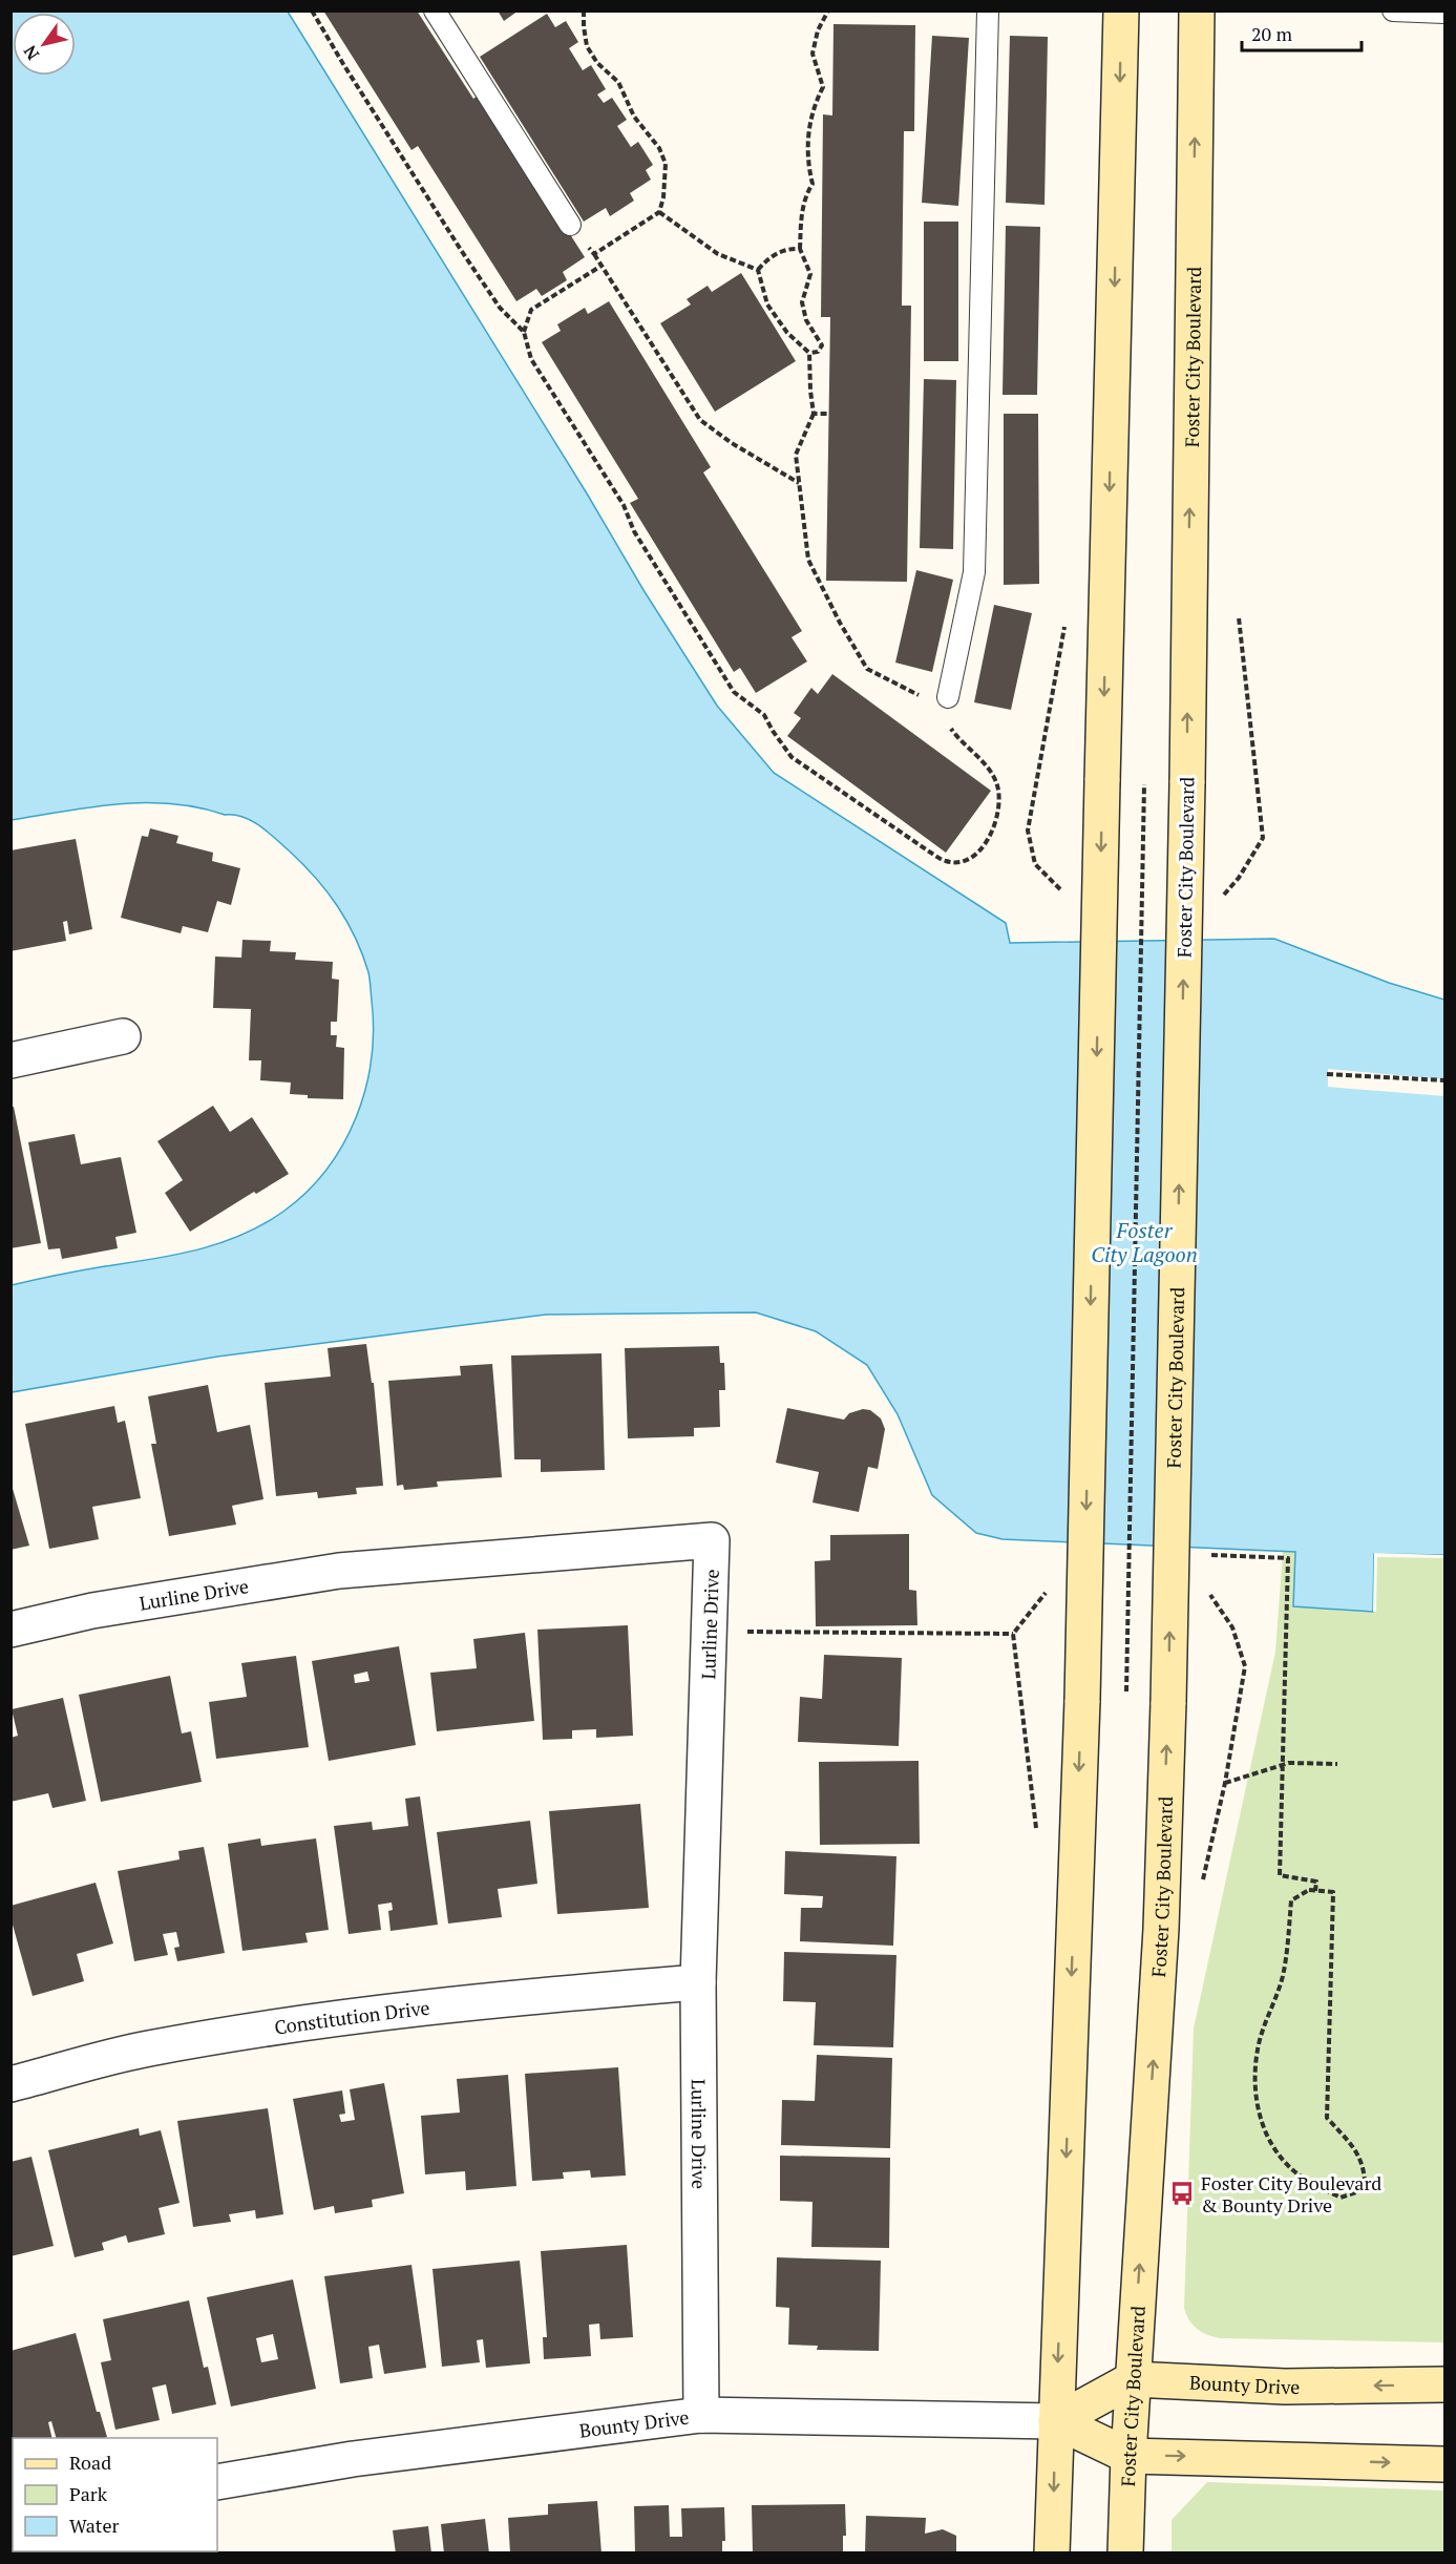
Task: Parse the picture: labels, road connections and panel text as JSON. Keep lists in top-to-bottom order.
{
  "streets": {
    "main road": ["Foster City Boulevard", "Bounty Drive"],
    "street": ["Lurline Drive", "Constitution Drive"]
  },
  "crossings": [
    ["Foster City Boulevard", "Bounty Drive"],
    ["Lurline Drive", "Constitution Drive"],
    ["Lurline Drive", "Bounty Drive"]
  ],
  "water": ["Foster City Lagoon"],
  "places": {
    "bus stop": ["Foster City Boulevard & Bounty Drive"]
  },
  "legend": ["Road", "Park", "Water"],
  "scale_bar": "20 m",
  "north": "bottom left"
}
